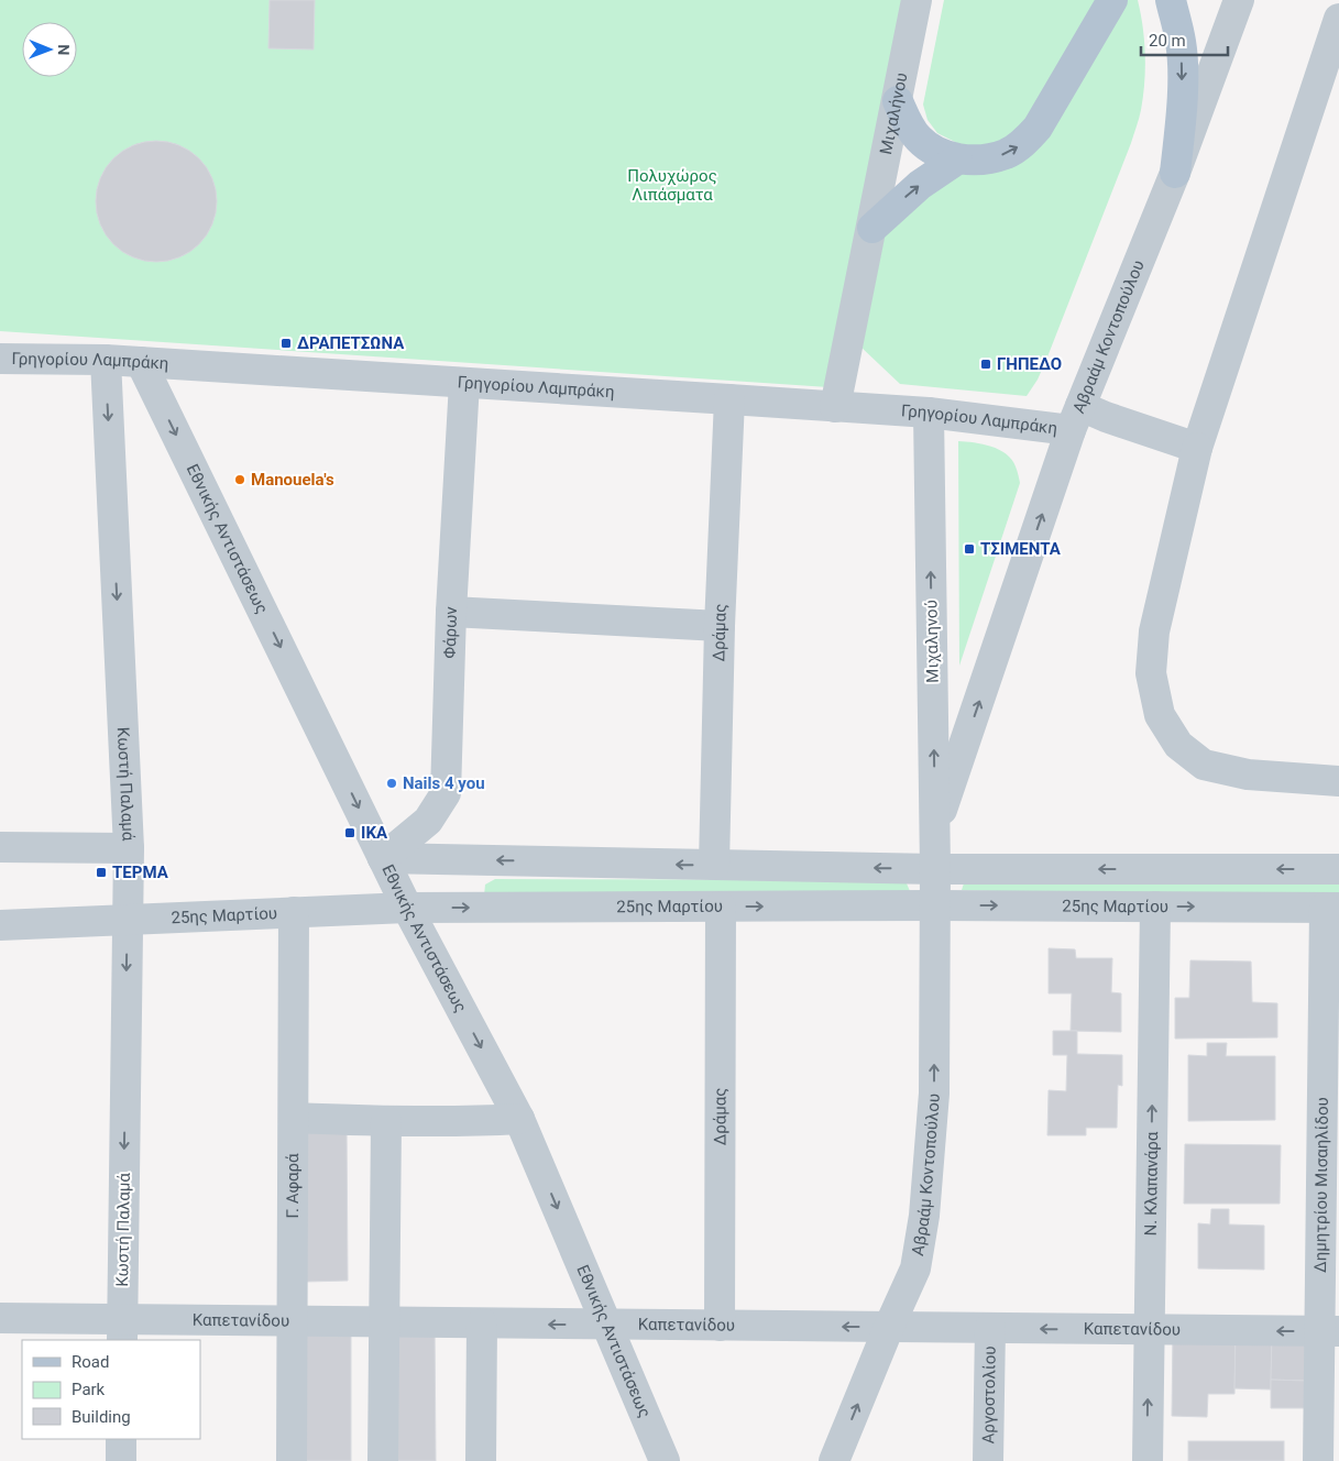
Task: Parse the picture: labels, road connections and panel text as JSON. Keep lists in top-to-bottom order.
{
  "streets": {
    "street": [
      "Μιχαλήνου",
      "Αβραάμ Κοντοπούλου",
      "Γρηγορίου Λαμπράκη",
      "Εθνικής Αντιστάσεως",
      "Δράμας",
      "Φάρων",
      "Μιχαληνού",
      "Κωστή Παλαμά",
      "25ης Μαρτίου",
      "Ν. Κλαπανάρα",
      "Δημητρίου Μισαηλίδου",
      "Γ. Αφαρά",
      "Καπετανίδου",
      "Αργοστολίου"
    ]
  },
  "crossings": [
    ["Αβραάμ Κοντοπούλου", "Γρηγορίου Λαμπράκη"],
    ["Αβραάμ Κοντοπούλου", "Μιχαληνού"],
    ["Αβραάμ Κοντοπούλου", "25ης Μαρτίου"],
    ["Αβραάμ Κοντοπούλου", "Καπετανίδου"],
    ["Γρηγορίου Λαμπράκη", "Εθνικής Αντιστάσεως"],
    ["Γρηγορίου Λαμπράκη", "Δράμας"],
    ["Γρηγορίου Λαμπράκη", "Φάρων"],
    ["Γρηγορίου Λαμπράκη", "Μιχαληνού"],
    ["Γρηγορίου Λαμπράκη", "Κωστή Παλαμά"],
    ["Εθνικής Αντιστάσεως", "Φάρων"],
    ["Εθνικής Αντιστάσεως", "25ης Μαρτίου"],
    ["Εθνικής Αντιστάσεως", "Καπετανίδου"],
    ["Δράμας", "25ης Μαρτίου"],
    ["Δράμας", "Καπετανίδου"],
    ["Κωστή Παλαμά", "25ης Μαρτίου"],
    ["Κωστή Παλαμά", "Καπετανίδου"],
    ["25ης Μαρτίου", "Ν. Κλαπανάρα"],
    ["25ης Μαρτίου", "Δημητρίου Μισαηλίδου"],
    ["25ης Μαρτίου", "Γ. Αφαρά"],
    ["Ν. Κλαπανάρα", "Καπετανίδου"],
    ["Δημητρίου Μισαηλίδου", "Καπετανίδου"],
    ["Γ. Αφαρά", "Καπετανίδου"],
    ["Καπετανίδου", "Αργοστολίου"]
  ],
  "one_way": [
    "Αβραάμ Κοντοπούλου",
    "Εθνικής Αντιστάσεως",
    "Μιχαληνού",
    "Κωστή Παλαμά",
    "Ν. Κλαπανάρα",
    "Καπετανίδου"
  ],
  "parks": ["Πολυχώρος Λιπάσματα"],
  "places": {
    "transit": [
      "ΔΡΑΠΕΤΣΩΝΑ",
      "ΓΗΠΕΔΟ",
      "ΤΣΙΜΕΝΤΑ",
      "ΙΚΑ",
      "ΤΕΡΜΑ"
    ],
    "other": ["Manouela's", "Nails 4 you"]
  },
  "legend": ["Road", "Park", "Building"],
  "scale_bar": "20 m",
  "north": "right"
}
